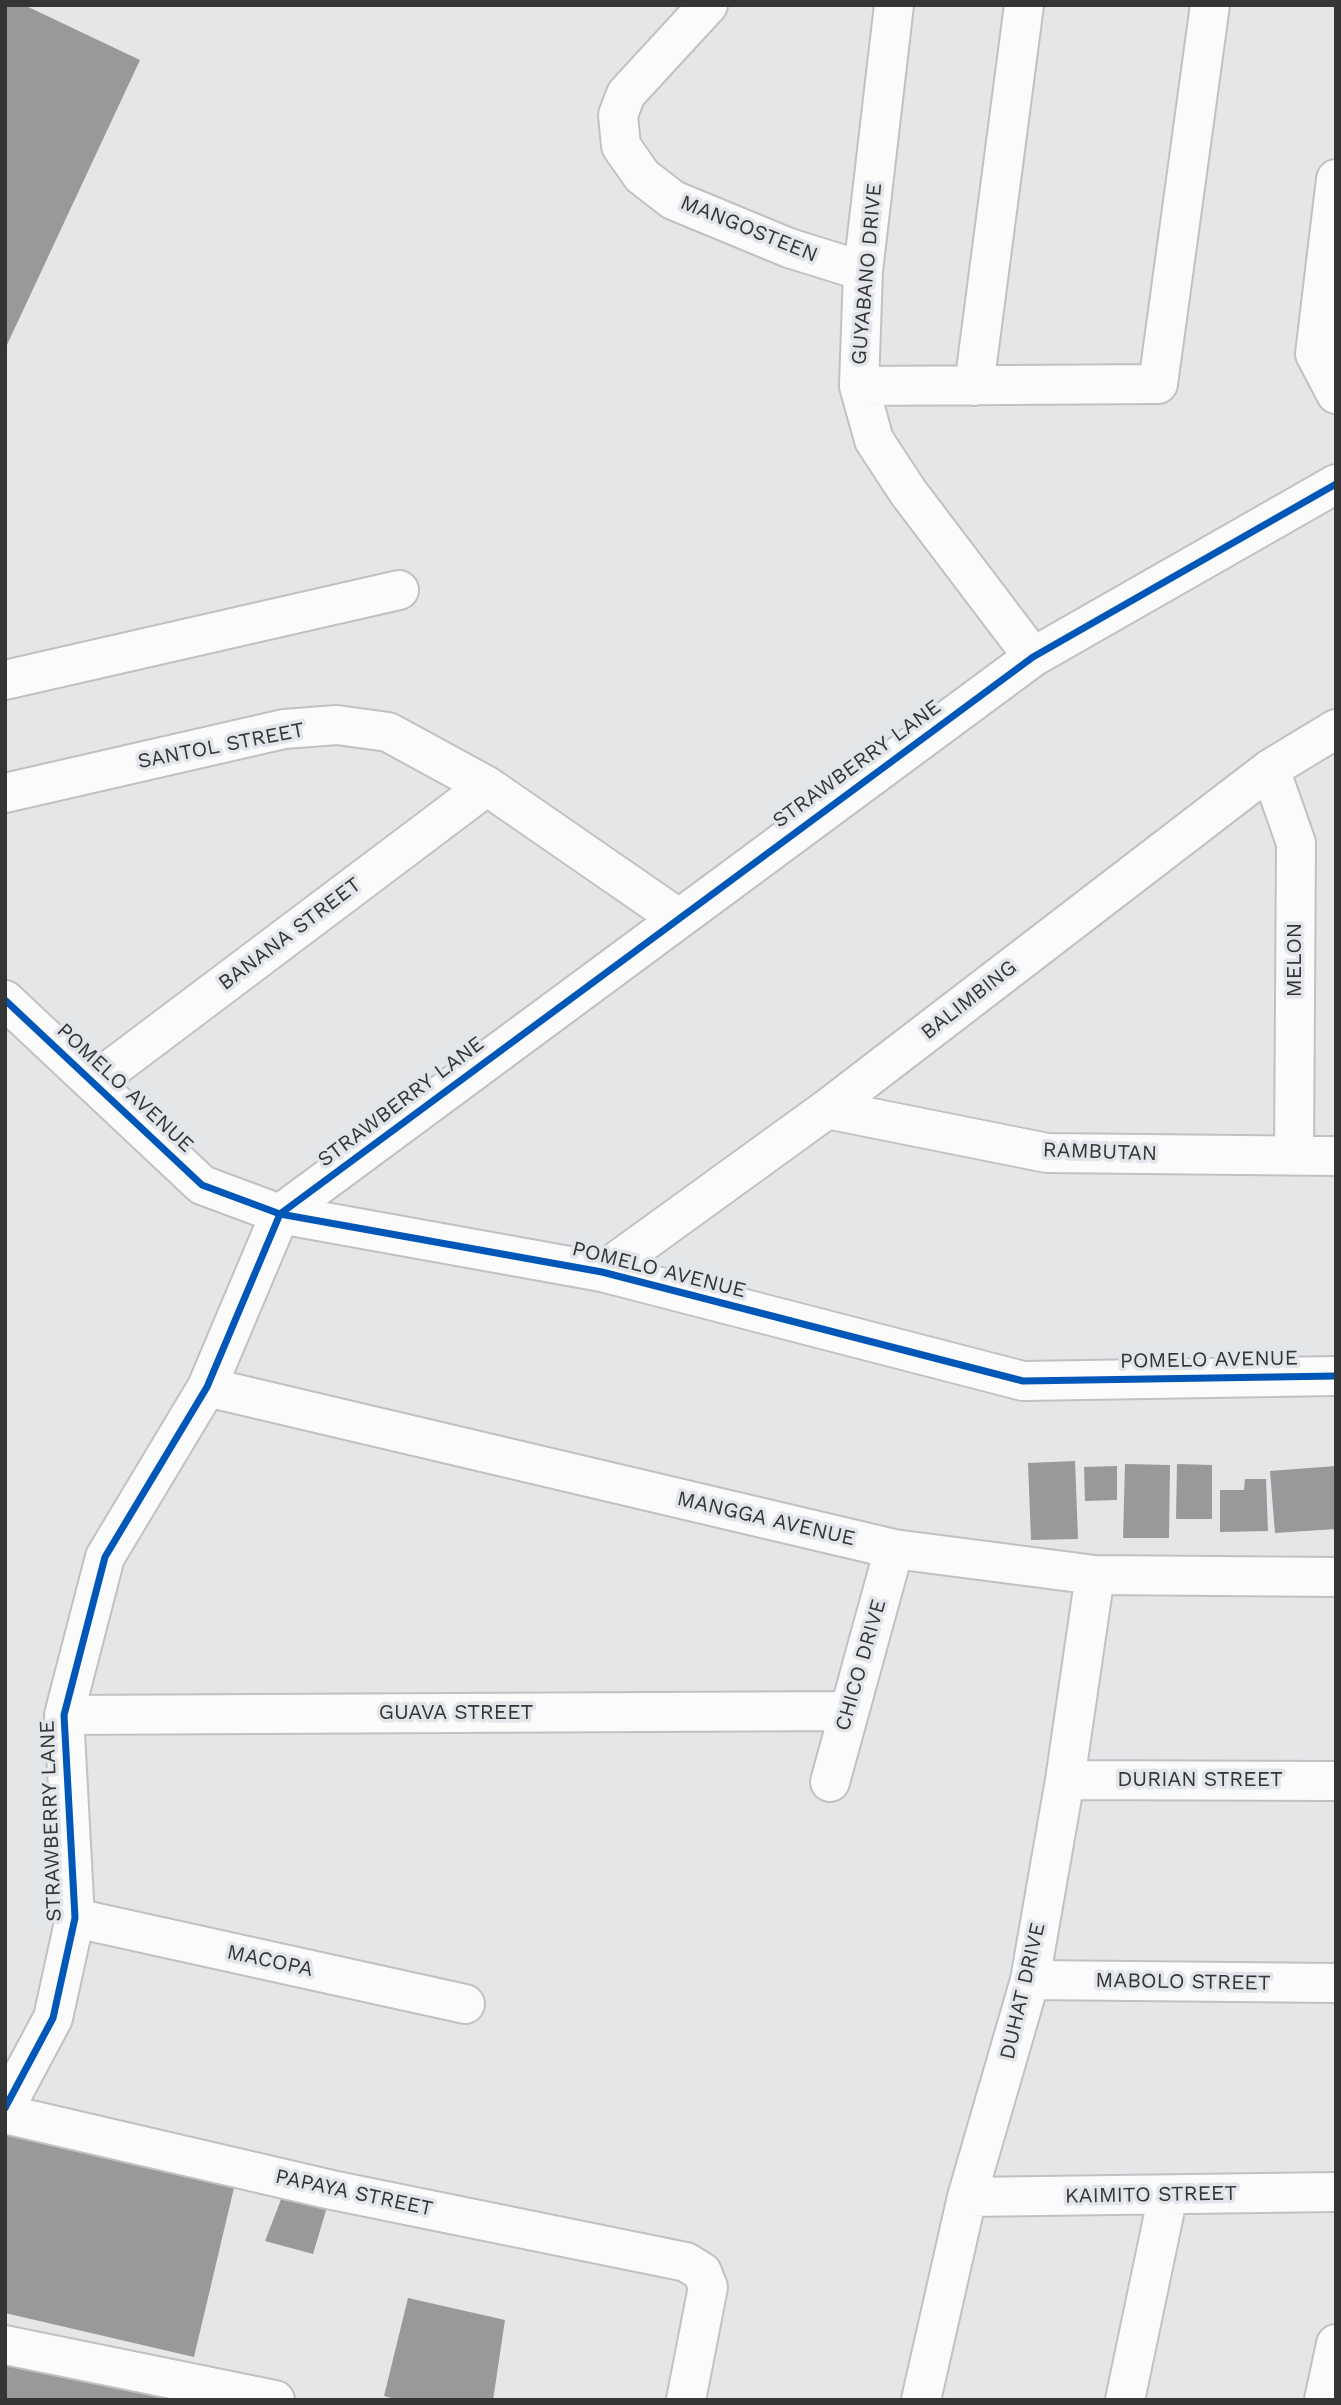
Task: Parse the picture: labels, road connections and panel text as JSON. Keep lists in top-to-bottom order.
{
  "streets": {
    "street": [
      "MANGOSTEEN",
      "GUYABANO DRIVE",
      "SANTOL STREET",
      "STRAWBERRY LANE",
      "BANANA STREET",
      "MELON",
      "BALIMBING",
      "POMELO AVENUE",
      "RAMBUTAN",
      "MANGGA AVENUE",
      "CHICO DRIVE",
      "GUAVA STREET",
      "DURIAN STREET",
      "MACOPA",
      "MABOLO STREET",
      "DUHAT DRIVE",
      "PAPAYA STREET",
      "KAIMITO STREET"
    ]
  },
  "crossings": [
    ["MANGOSTEEN", "GUYABANO DRIVE"],
    ["GUYABANO DRIVE", "STRAWBERRY LANE"],
    ["SANTOL STREET", "STRAWBERRY LANE"],
    ["SANTOL STREET", "BANANA STREET"],
    ["STRAWBERRY LANE", "POMELO AVENUE"],
    ["STRAWBERRY LANE", "MANGGA AVENUE"],
    ["STRAWBERRY LANE", "GUAVA STREET"],
    ["STRAWBERRY LANE", "MACOPA"],
    ["BANANA STREET", "POMELO AVENUE"],
    ["MELON", "BALIMBING"],
    ["MELON", "RAMBUTAN"],
    ["BALIMBING", "POMELO AVENUE"],
    ["BALIMBING", "RAMBUTAN"],
    ["MANGGA AVENUE", "CHICO DRIVE"],
    ["MANGGA AVENUE", "DUHAT DRIVE"],
    ["CHICO DRIVE", "GUAVA STREET"],
    ["DURIAN STREET", "DUHAT DRIVE"],
    ["MABOLO STREET", "DUHAT DRIVE"],
    ["DUHAT DRIVE", "KAIMITO STREET"]
  ]
}
